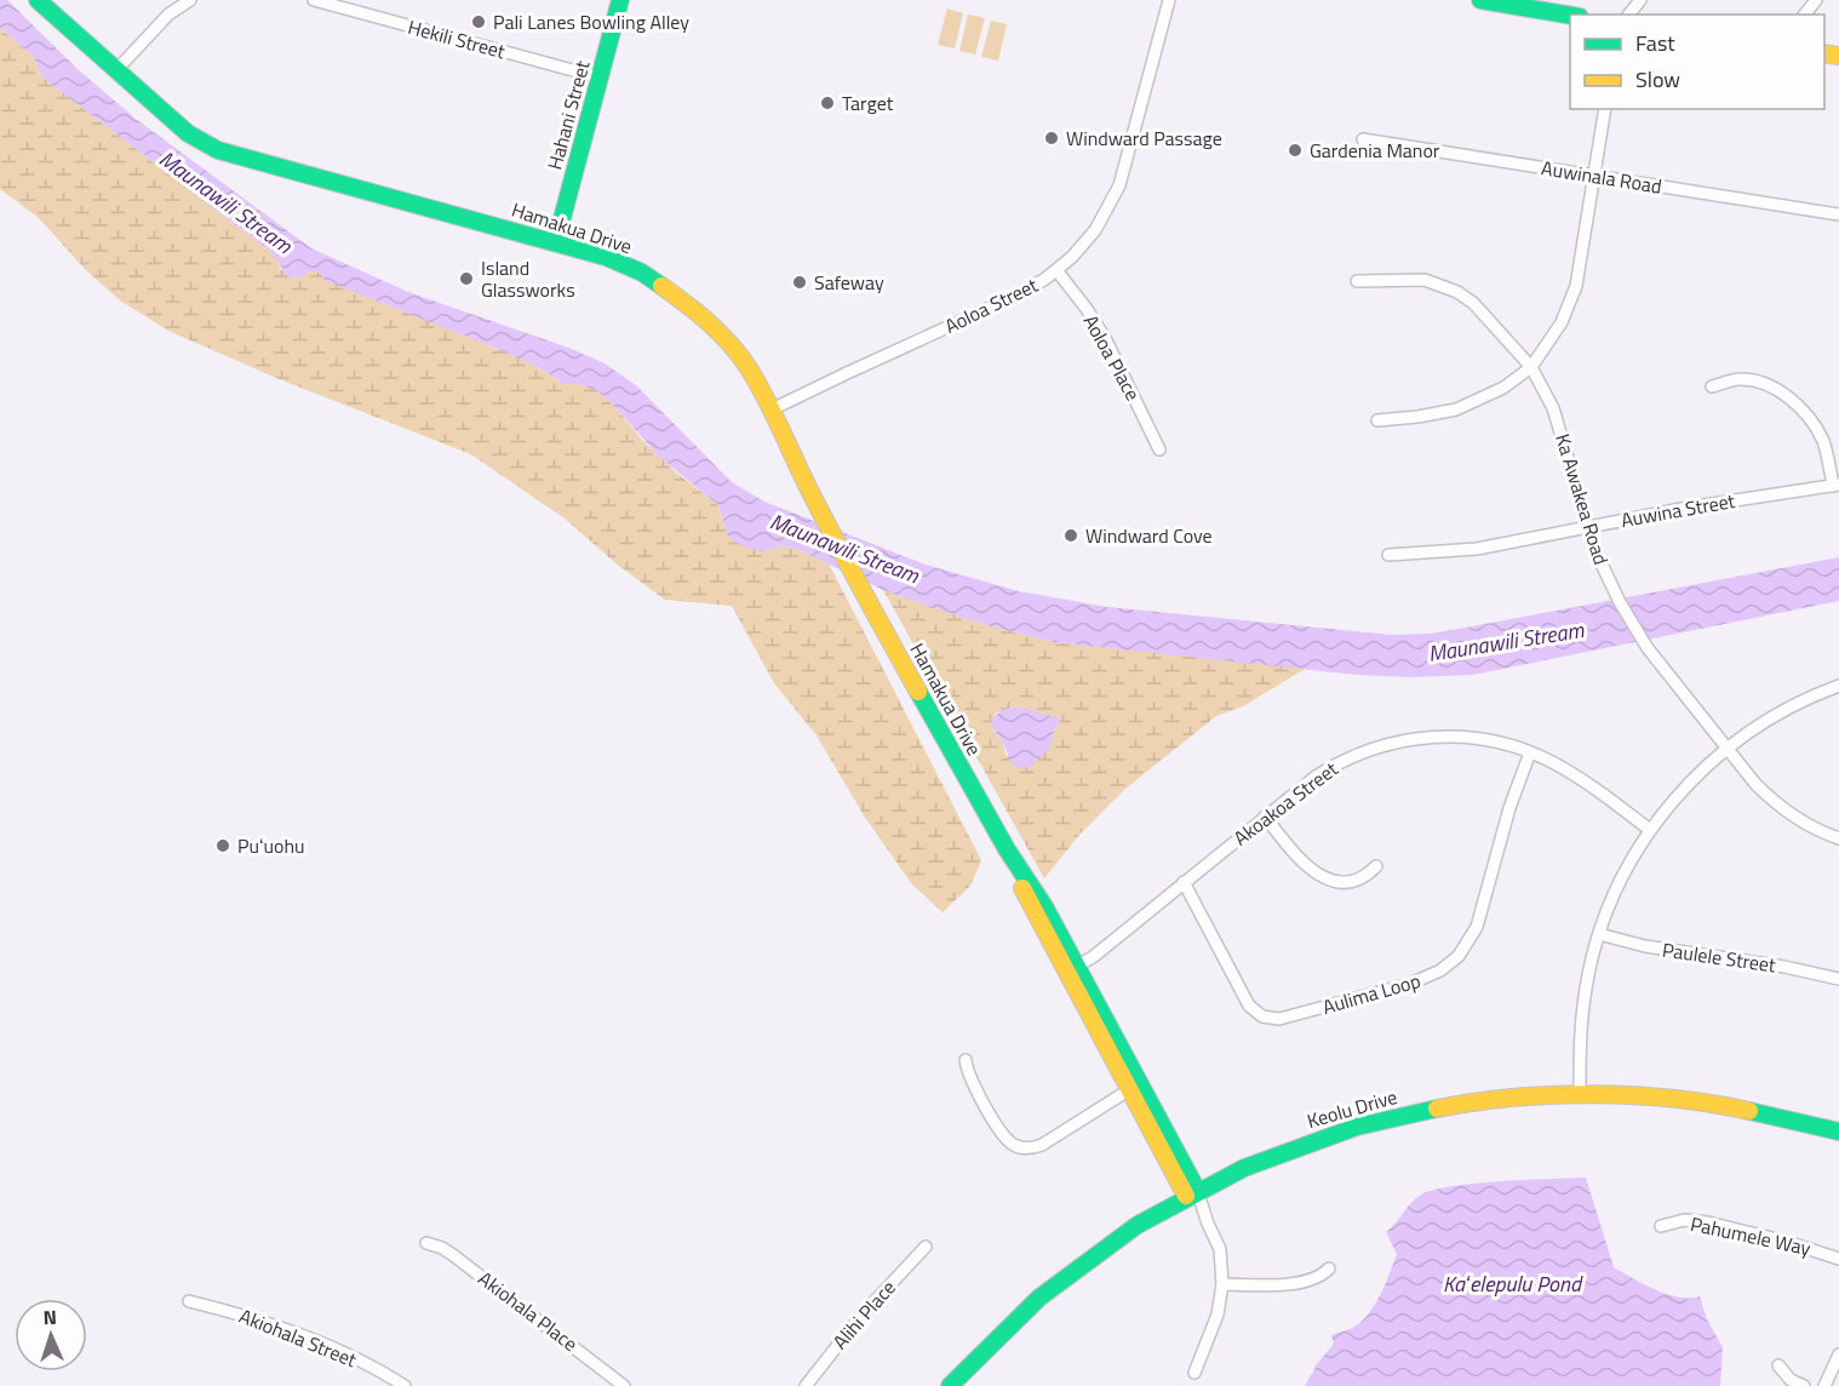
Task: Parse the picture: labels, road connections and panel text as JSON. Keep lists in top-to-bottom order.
{
  "streets": {
    "main road": ["Hahani Street", "Hamakua Drive", "Keolu Drive"],
    "street": [
      "Hekili Street",
      "Auwinala Road",
      "Aoloa Street",
      "Aoloa Place",
      "Ka Awakea Road",
      "Auwina Street",
      "Akoakoa Street",
      "Paulele Street",
      "Aulima Loop",
      "Pahumele Way",
      "Akiohala Place",
      "Alihi Place",
      "Akiohala Street"
    ]
  },
  "crossings": [
    ["Hekili Street", "Hahani Street"],
    ["Hahani Street", "Hamakua Drive"],
    ["Hamakua Drive", "Aoloa Street"],
    ["Hamakua Drive", "Akoakoa Street"],
    ["Hamakua Drive", "Keolu Drive"],
    ["Aoloa Street", "Aoloa Place"],
    ["Ka Awakea Road", "Auwina Street"],
    ["Akoakoa Street", "Aulima Loop"]
  ],
  "water": ["Maunawili Stream", "Kaʻelepulu Pond"],
  "places": [
    "Pali Lanes Bowling Alley",
    "Target",
    "Windward Passage",
    "Gardenia Manor",
    "Island Glassworks",
    "Safeway",
    "Windward Cove",
    "Puʻuohu"
  ],
  "legend": ["Fast", "Slow"],
  "north": "top"
}
